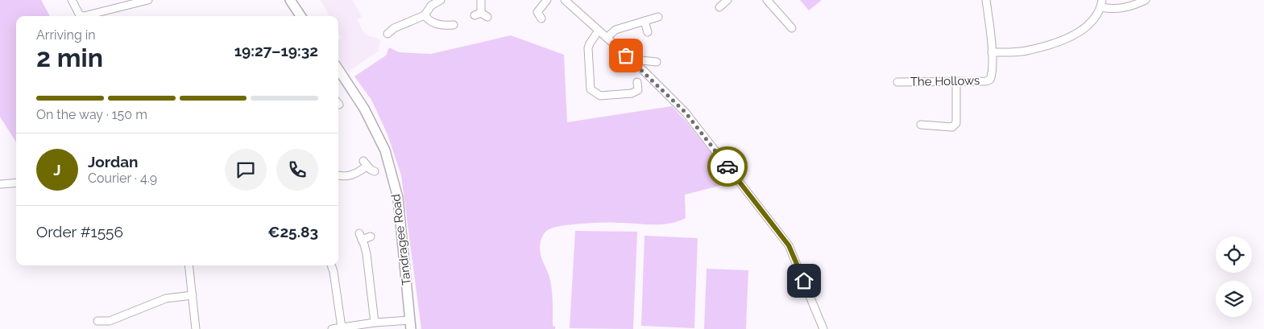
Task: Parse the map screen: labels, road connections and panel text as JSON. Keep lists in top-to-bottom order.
{
  "streets": {
    "street": ["The Hollows", "Tandragee Road"]
  },
  "page": {
    "heading": ["2 min", "Arriving in", "19:27–19:32"],
    "panel": [
      "Jordan",
      "Courier · 4.9",
      "Order #1556",
      "€25.83"
    ],
    "bar": "On the way · 150 m",
    "round": "J"
  }
}
